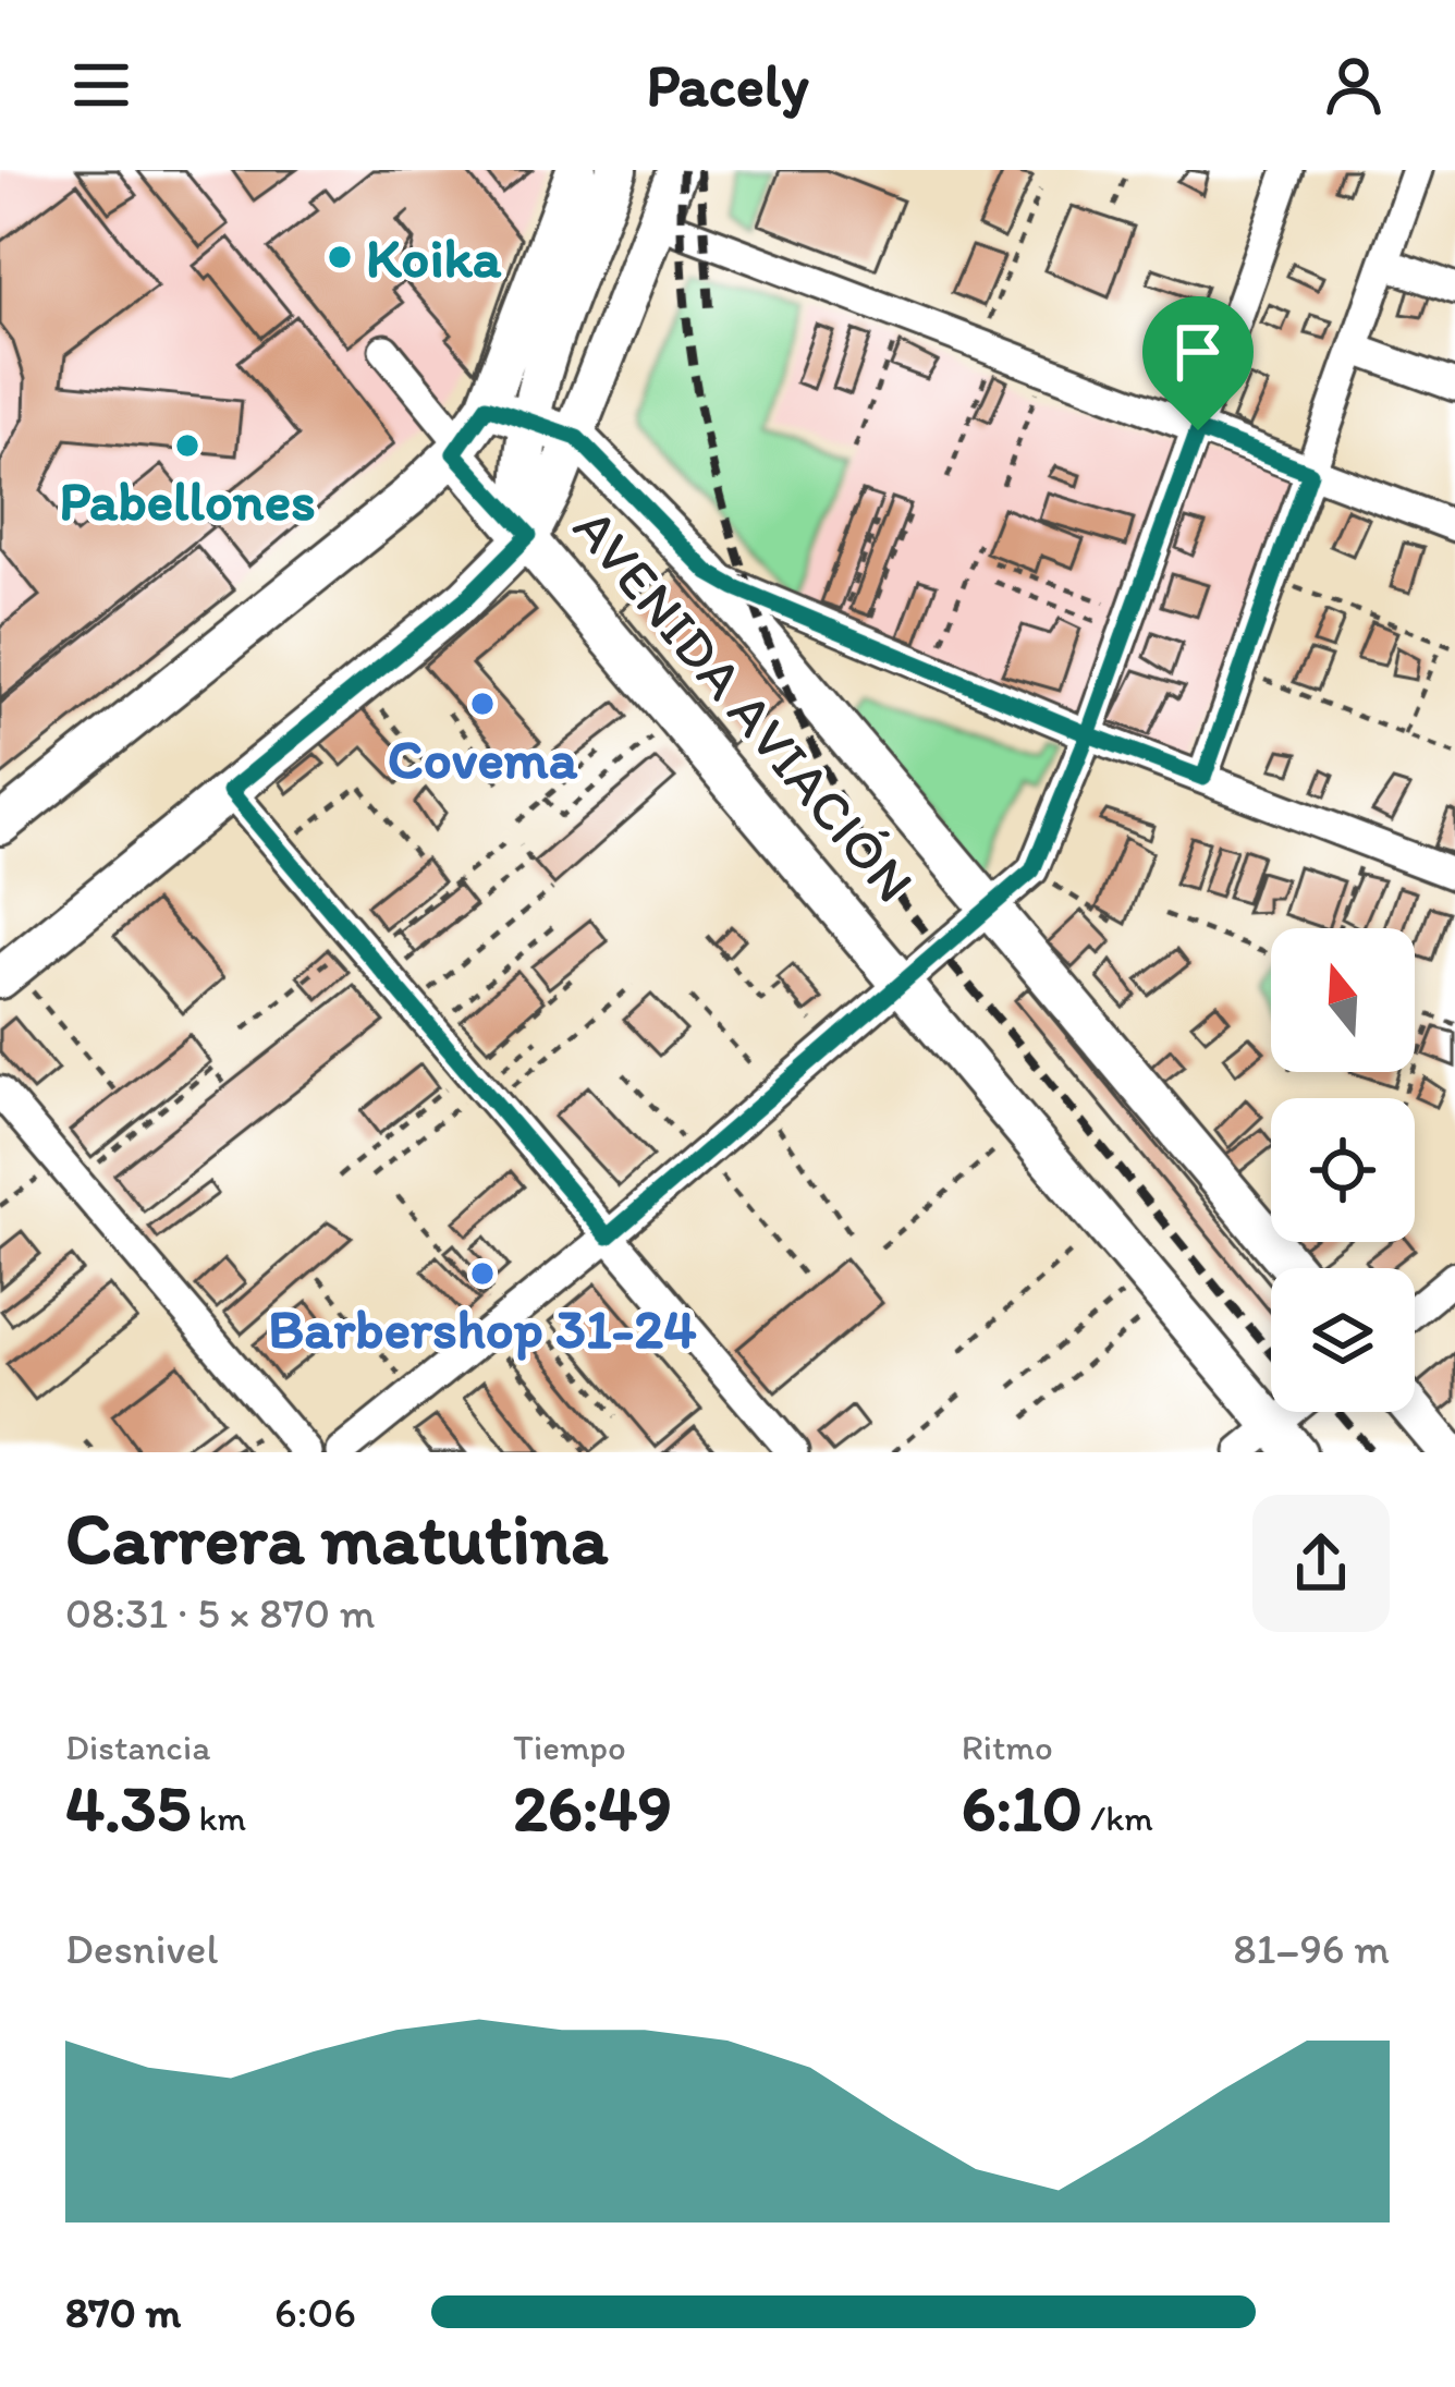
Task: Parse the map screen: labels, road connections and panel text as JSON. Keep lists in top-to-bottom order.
{
  "streets": {
    "main road": ["AVENIDA AVIACIÓN"]
  },
  "places": [
    "Koika",
    "Pabellones",
    "Covema",
    "Barbershop 31-24"
  ],
  "north": "top",
  "page": {
    "header": "Pacely",
    "heading": ["Carrera matutina", "08:31 · 5 × 870 m"],
    "stats": [
      ["Distancia", "4.35 km"],
      ["Tiempo", "26:49"],
      ["Ritmo", "6:10 /km"]
    ],
    "chart": ["Desnivel", "81–96 m"],
    "list": [
      {
        "name": "870 m",
        "note": "6:06"
      }
    ]
  }
}
